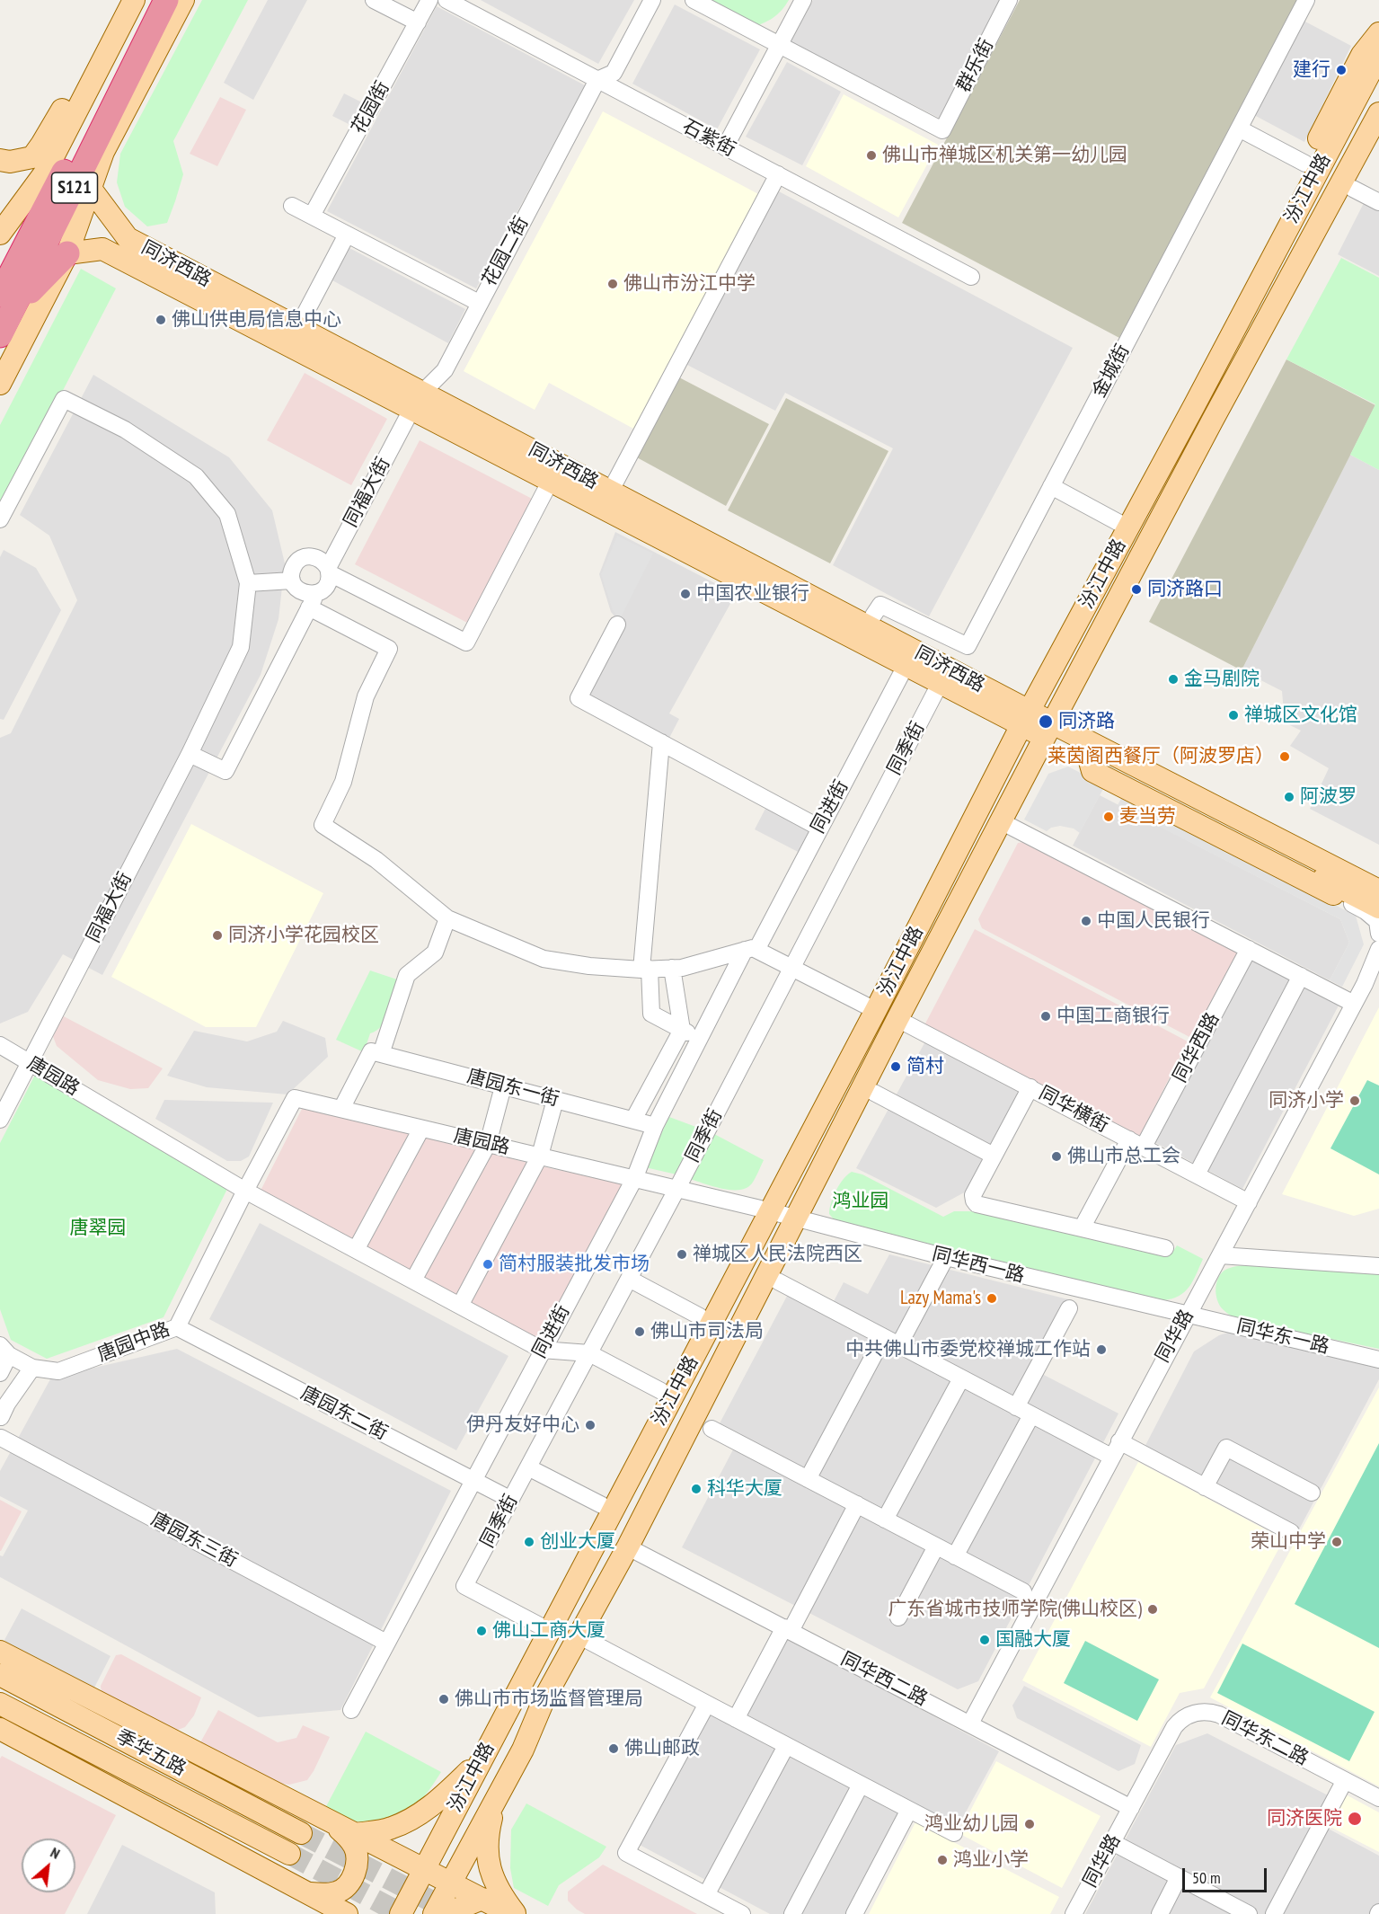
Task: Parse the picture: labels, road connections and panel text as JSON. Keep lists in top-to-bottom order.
{
  "streets": {
    "highway": ["S121"],
    "main road": ["汾江中路", "同济西路", "季华五路"],
    "street": [
      "群乐街",
      "花园街",
      "石紫街",
      "花园二街",
      "金城街",
      "同福大街",
      "同季街",
      "同进街",
      "同华西路",
      "唐园路",
      "唐园东一街",
      "同华横街",
      "同华西一路",
      "同华路",
      "同华东一路",
      "唐园中路",
      "唐园东二街",
      "唐园东三街",
      "同华西二路",
      "同华东二路"
    ]
  },
  "crossings": [
    ["石紫街", "花园二街"],
    ["汾江中路", "同济西路"],
    ["汾江中路", "同季街"],
    ["汾江中路", "唐园路"],
    ["汾江中路", "同华横街"],
    ["汾江中路", "同华西一路"],
    ["花园二街", "同济西路"],
    ["花园二街", "同福大街"],
    ["同济西路", "同福大街"],
    ["同济西路", "同季街"],
    ["同济西路", "同进街"],
    ["同福大街", "唐园路"],
    ["同季街", "唐园路"],
    ["同季街", "唐园东二街"],
    ["同进街", "唐园路"],
    ["同进街", "唐园东一街"],
    ["同进街", "唐园东二街"],
    ["同进街", "唐园东三街"],
    ["同华西路", "同华横街"],
    ["唐园路", "同华西一路"],
    ["唐园路", "唐园中路"],
    ["同华横街", "同华路"],
    ["同华西一路", "同华路"],
    ["同华西一路", "同华东一路"],
    ["同华路", "同华东一路"],
    ["同华路", "同华西二路"],
    ["同华路", "同华东二路"],
    ["唐园中路", "唐园东二街"],
    ["同华西二路", "同华东二路"]
  ],
  "parks": ["鸿业园", "唐翠园"],
  "places": [
    "建行",
    "佛山市禅城区机关第一幼儿园",
    "佛山市汾江中学",
    "佛山供电局信息中心",
    "同济路口",
    "中国农业银行",
    "金马剧院",
    "禅城区文化馆",
    "同济路",
    "莱茵阁西餐厅（阿波罗店）",
    "阿波罗",
    "麦当劳",
    "中国人民银行",
    "同济小学花园校区",
    "中国工商银行",
    "简村",
    "同济小学",
    "佛山市总工会",
    "禅城区人民法院西区",
    "简村服装批发市场",
    "Lazy Mama's",
    "佛山市司法局",
    "中共佛山市委党校禅城工作站",
    "伊丹友好中心",
    "科华大厦",
    "创业大厦",
    "荣山中学",
    "广东省城市技师学院(佛山校区)",
    "佛山工商大厦",
    "国融大厦",
    "佛山市市场监督管理局",
    "佛山邮政",
    "同济医院",
    "鸿业幼儿园",
    "鸿业小学"
  ],
  "scale_bar": "50 m",
  "north": "top right"
}
